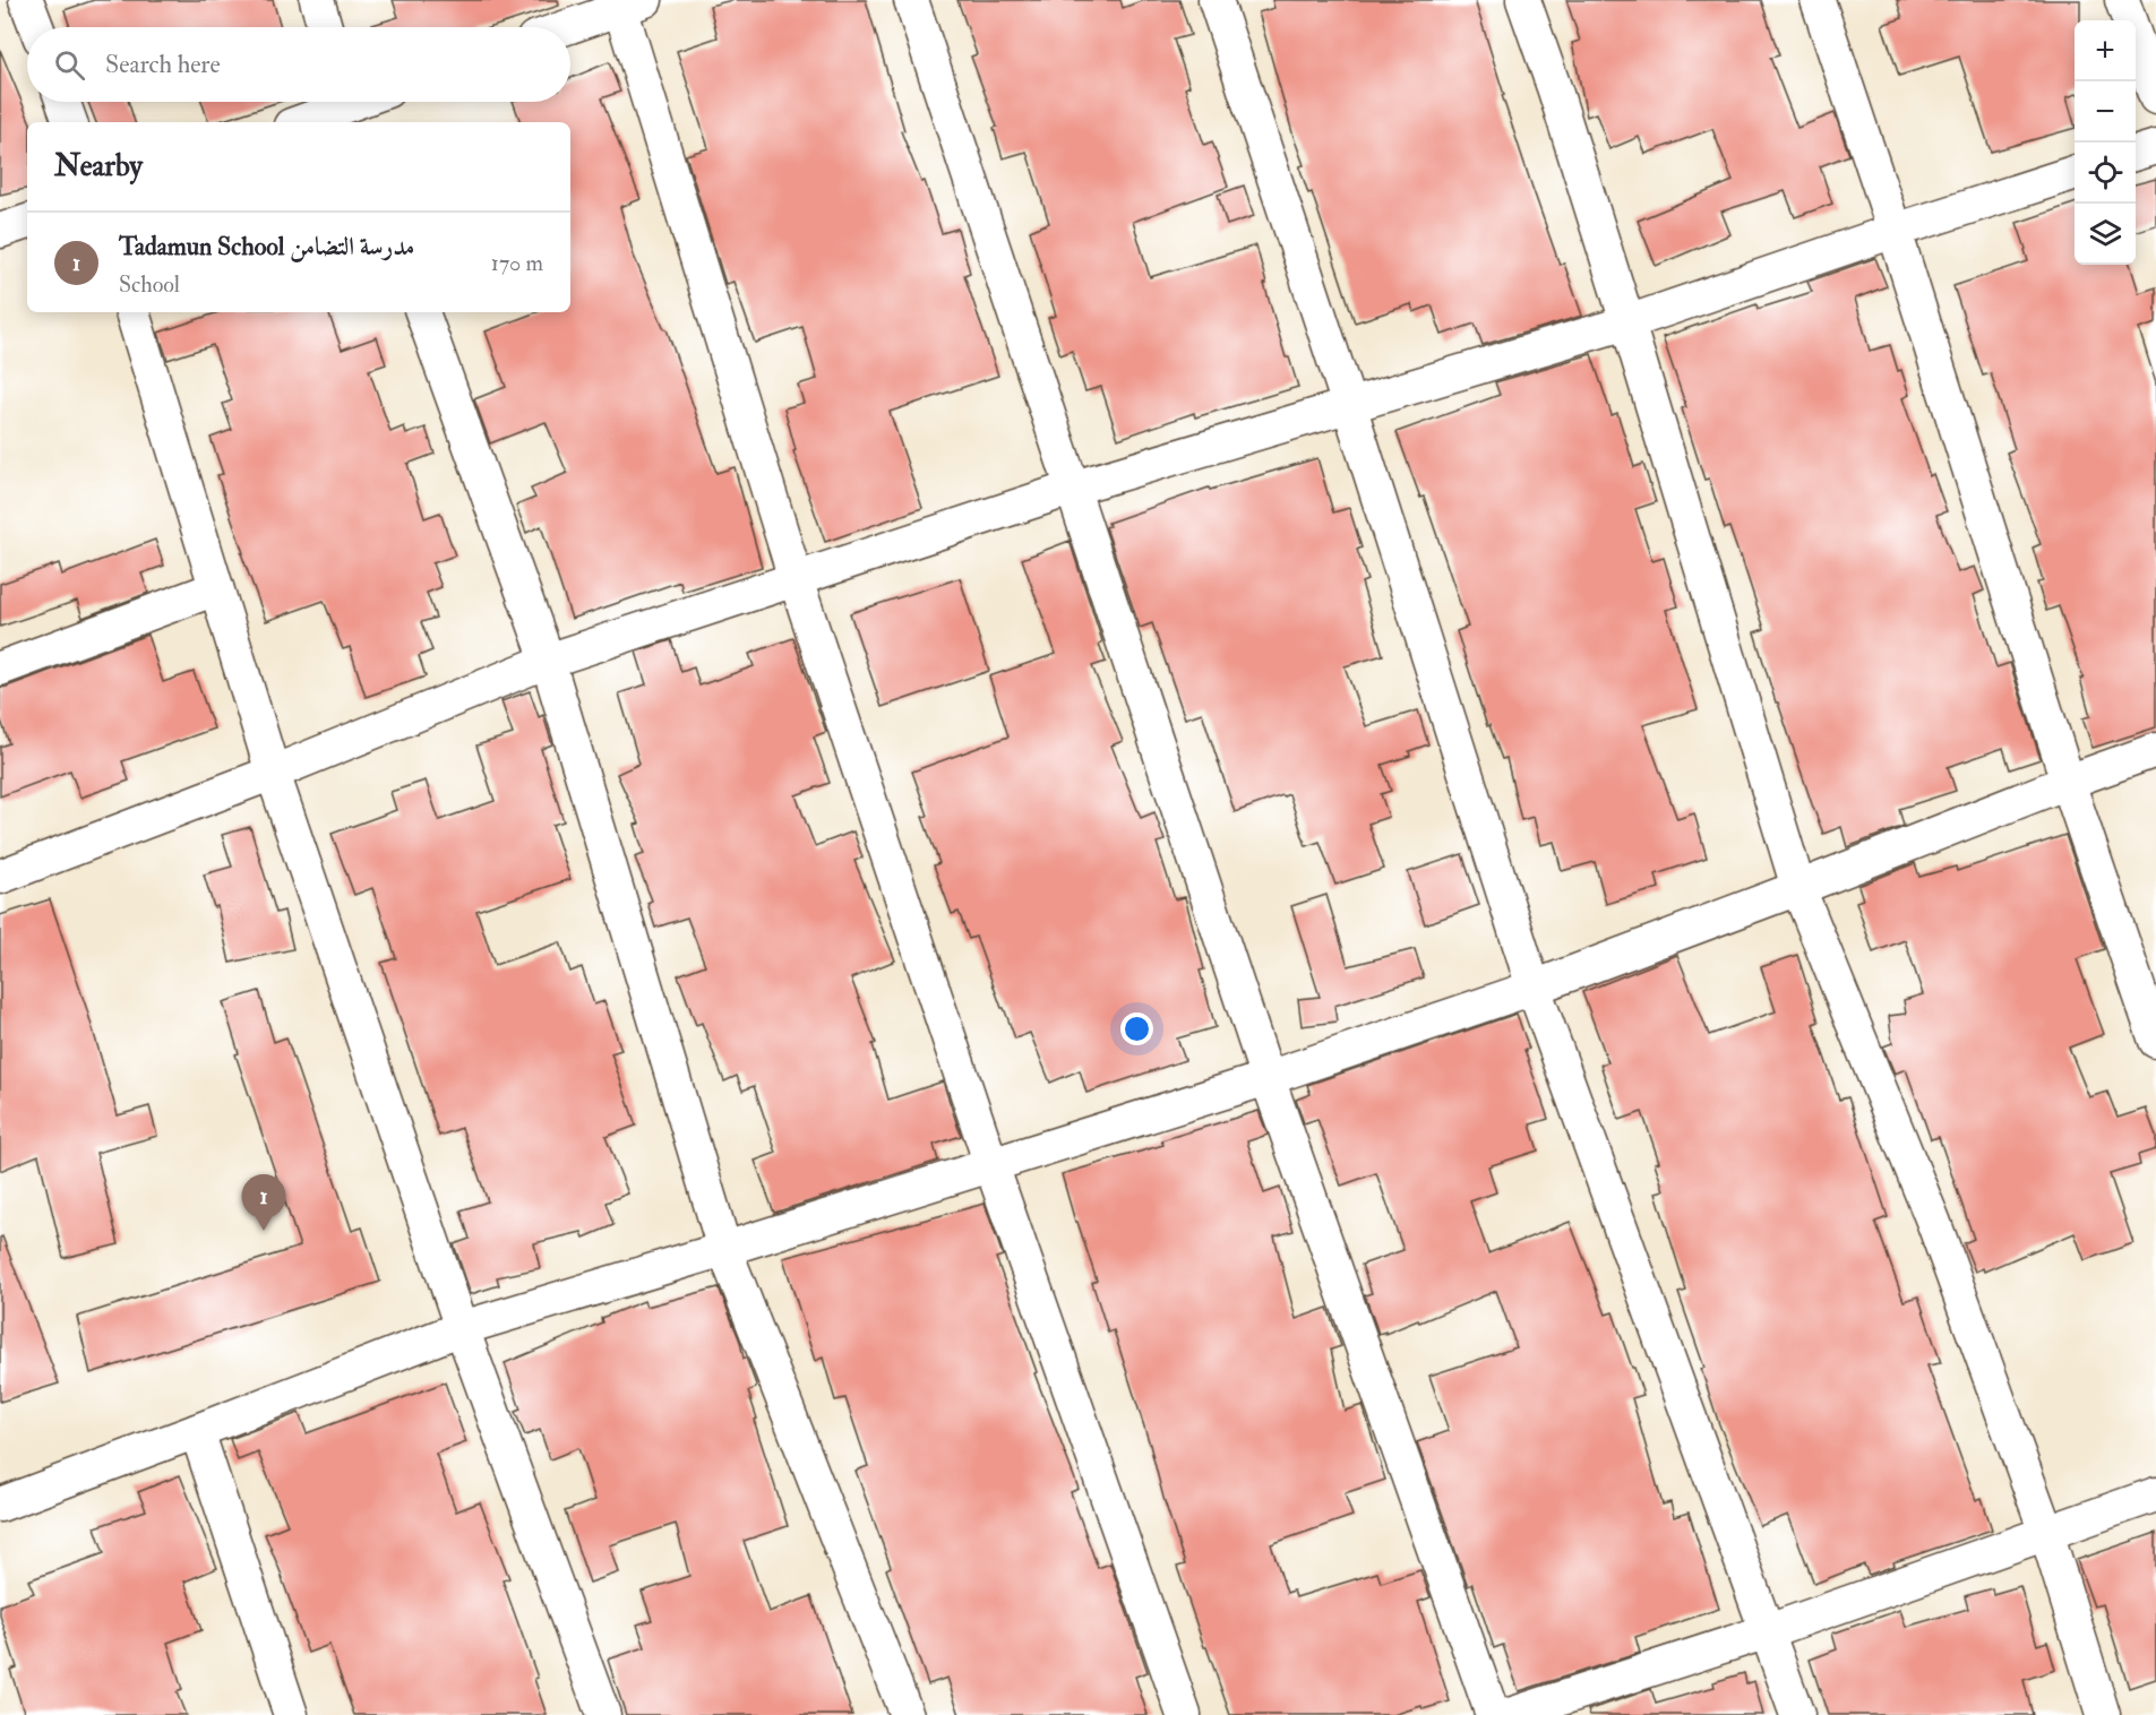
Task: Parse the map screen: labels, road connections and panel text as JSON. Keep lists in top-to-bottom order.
{
  "page": {
    "map_buttons": ["+", "−"],
    "search": "Search here",
    "heading": "Nearby",
    "list": [
      {
        "mark": "1",
        "name": "Tadamun School مدرسة التضامن",
        "note": "School",
        "value": "170 m"
      }
    ],
    "pins": "1"
  }
}
